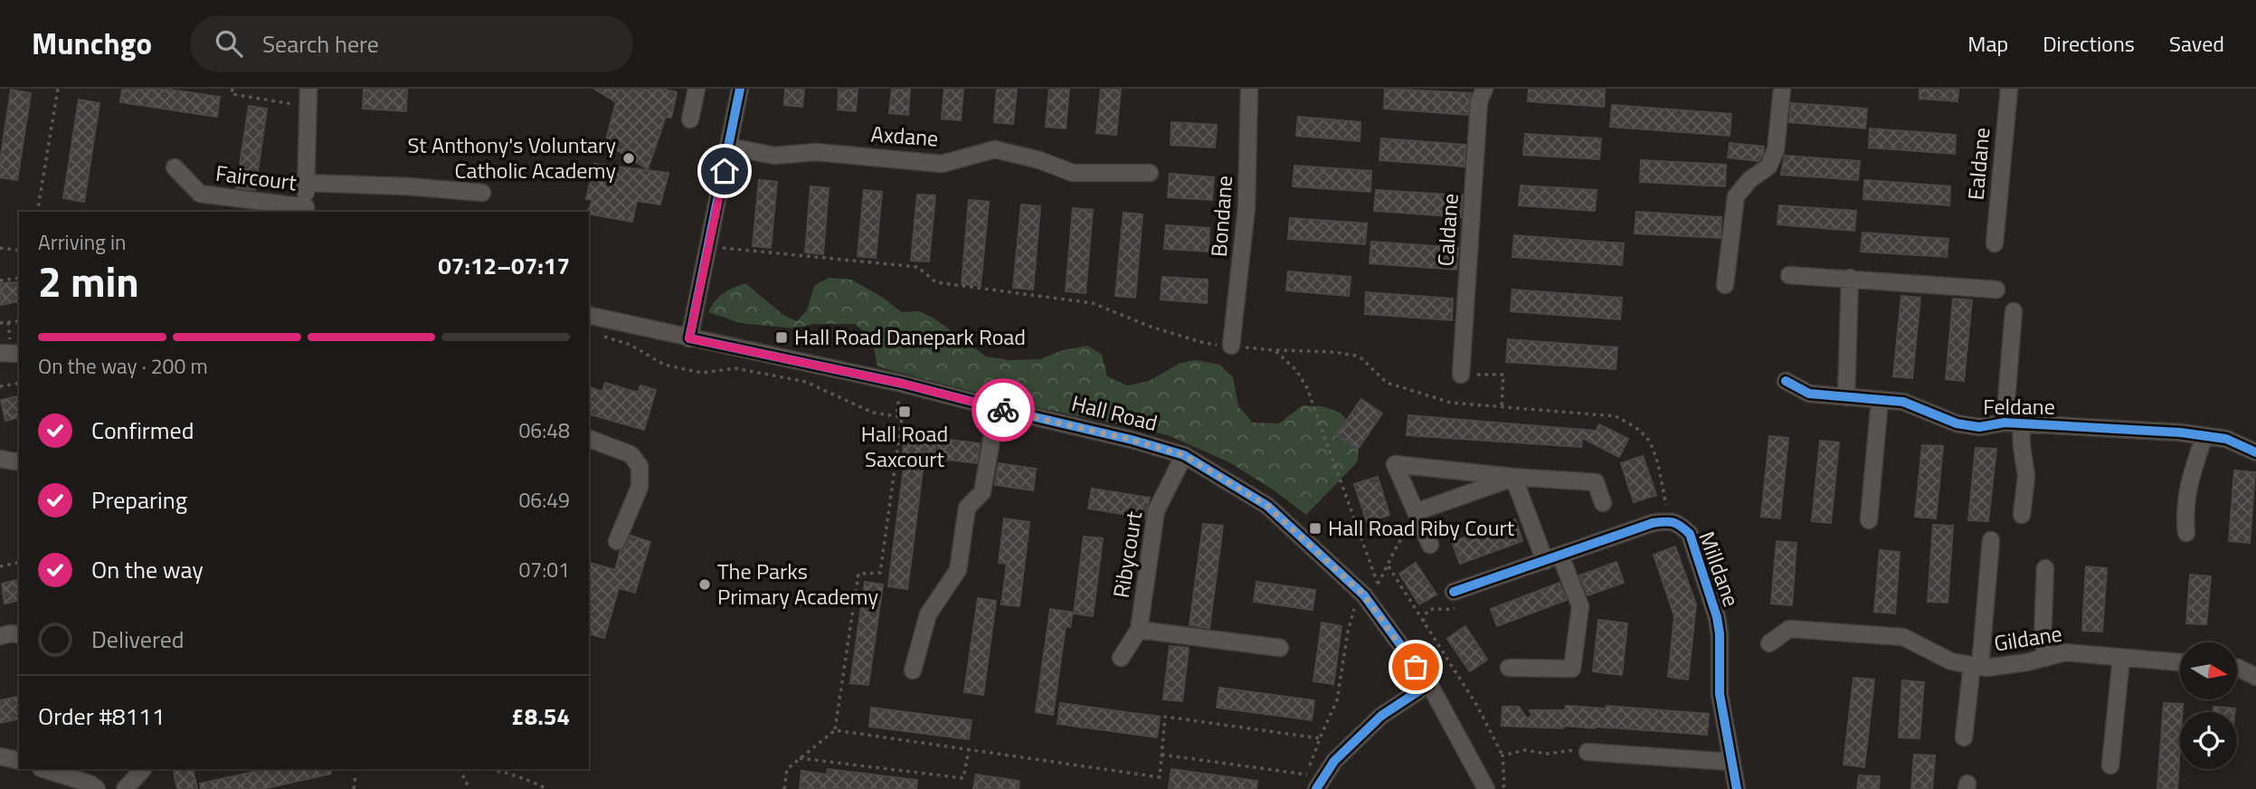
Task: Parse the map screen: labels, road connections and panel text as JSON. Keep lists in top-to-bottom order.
{
  "streets": {
    "street": [
      "Axdane",
      "Ealdane",
      "Faircourt",
      "Bondane",
      "Caldane",
      "Feldane",
      "Hall Road",
      "Ribycourt",
      "Milldane",
      "Gildane"
    ]
  },
  "crossings": [
    ["Hall Road", "Ribycourt"]
  ],
  "places": {
    "other": ["St Anthony's Voluntary Catholic Academy", "The Parks Primary Academy"],
    "transit": ["Hall Road Danepark Road", "Hall Road Saxcourt", "Hall Road Riby Court"]
  },
  "north": "right",
  "page": {
    "header": "Munchgo",
    "search": "Search here",
    "nav": ["Map", "Directions", "Saved"],
    "heading": ["2 min", "Arriving in", "07:12–07:17"],
    "panel": ["Order #8111", "£8.54"],
    "bar": "On the way · 200 m",
    "list": [
      ["Confirmed", "06:48"],
      ["Preparing", "06:49"],
      ["On the way", "07:01"],
      "Delivered"
    ]
  }
}
